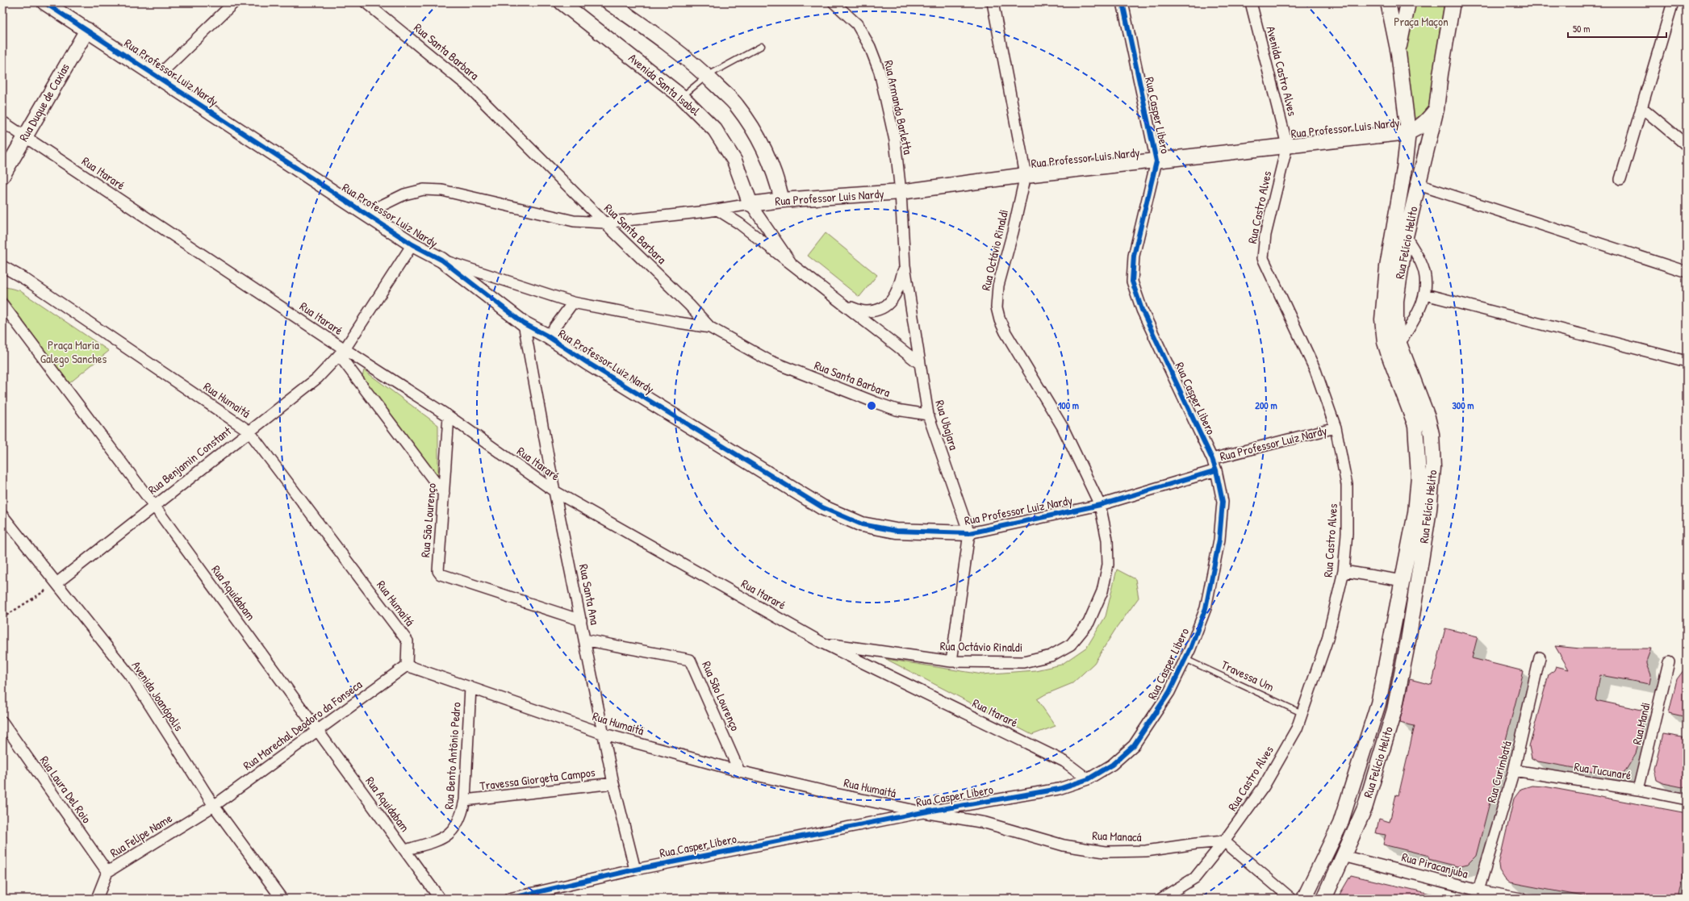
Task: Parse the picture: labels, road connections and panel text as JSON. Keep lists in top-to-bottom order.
{
  "streets": {
    "main road": [
      "Rua Professor Luiz Nardy",
      "Avenida Santa Isabel",
      "Rua Duque de Caxias",
      "Rua Professor Luis Nardy",
      "Rua Felício Helito"
    ],
    "street": [
      "Rua Santa Barbara",
      "Avenida Castro Alves",
      "Rua Armando Barletta",
      "Rua Casper Libero",
      "Rua Itararé",
      "Rua Castro Alves",
      "Rua Octávio Rinaldi",
      "Rua Humaitá",
      "Rua Ubajara",
      "Rua Benjamin Constant",
      "Rua São Lourenço",
      "Rua Aquidabam",
      "Rua Santa Ana",
      "Avenida Joanópolis",
      "Rua Mandi",
      "Rua Marechal Deodoro da Fonseca",
      "Rua Bento Antônio Pedro",
      "Rua Tucunaré",
      "Rua Curimbatá",
      "Travessa Giorgeta Campos",
      "Rua Laura Del Roio",
      "Rua Felipe Name",
      "Rua Manacá",
      "Rua Piracanjuba"
    ],
    "lane": ["Travessa Um"]
  },
  "crossings": [
    ["Rua Santa Barbara", "Rua Ubajara"],
    ["Avenida Castro Alves", "Rua Professor Luis Nardy"],
    ["Avenida Castro Alves", "Rua Castro Alves"],
    ["Rua Professor Luiz Nardy", "Rua Duque de Caxias"],
    ["Rua Professor Luiz Nardy", "Rua Casper Libero"],
    ["Rua Professor Luiz Nardy", "Rua Castro Alves"],
    ["Rua Professor Luiz Nardy", "Rua Octávio Rinaldi"],
    ["Rua Professor Luiz Nardy", "Rua Ubajara"],
    ["Rua Professor Luiz Nardy", "Rua Benjamin Constant"],
    ["Rua Professor Luiz Nardy", "Rua Santa Ana"],
    ["Avenida Santa Isabel", "Rua Professor Luis Nardy"],
    ["Rua Duque de Caxias", "Rua Itararé"],
    ["Rua Armando Barletta", "Rua Professor Luis Nardy"],
    ["Rua Armando Barletta", "Rua Ubajara"],
    ["Rua Casper Libero", "Rua Professor Luis Nardy"],
    ["Rua Casper Libero", "Rua Itararé"],
    ["Rua Casper Libero", "Rua Humaitá"],
    ["Rua Casper Libero", "Rua Santa Ana"],
    ["Rua Casper Libero", "Travessa Um"],
    ["Rua Casper Libero", "Rua Manacá"],
    ["Rua Professor Luis Nardy", "Rua Castro Alves"],
    ["Rua Professor Luis Nardy", "Rua Felício Helito"],
    ["Rua Professor Luis Nardy", "Rua Octávio Rinaldi"],
    ["Rua Professor Luis Nardy", "Rua Ubajara"],
    ["Rua Itararé", "Rua Octávio Rinaldi"],
    ["Rua Itararé", "Rua Benjamin Constant"],
    ["Rua Itararé", "Rua São Lourenço"],
    ["Rua Itararé", "Rua Santa Ana"],
    ["Rua Castro Alves", "Travessa Um"],
    ["Rua Castro Alves", "Rua Manacá"],
    ["Rua Felício Helito", "Rua Piracanjuba"],
    ["Rua Octávio Rinaldi", "Rua Ubajara"],
    ["Rua Humaitá", "Rua Benjamin Constant"],
    ["Rua Humaitá", "Rua São Lourenço"],
    ["Rua Humaitá", "Rua Santa Ana"],
    ["Rua Humaitá", "Rua Marechal Deodoro da Fonseca"],
    ["Rua Humaitá", "Rua Bento Antônio Pedro"],
    ["Rua Humaitá", "Rua Manacá"],
    ["Rua Benjamin Constant", "Rua Aquidabam"],
    ["Rua Benjamin Constant", "Avenida Joanópolis"],
    ["Rua São Lourenço", "Rua Santa Ana"],
    ["Rua Aquidabam", "Rua Marechal Deodoro da Fonseca"],
    ["Rua Aquidabam", "Rua Bento Antônio Pedro"],
    ["Rua Santa Ana", "Travessa Giorgeta Campos"],
    ["Avenida Joanópolis", "Rua Marechal Deodoro da Fonseca"],
    ["Avenida Joanópolis", "Rua Felipe Name"],
    ["Rua Mandi", "Rua Tucunaré"],
    ["Rua Marechal Deodoro da Fonseca", "Rua Felipe Name"],
    ["Rua Bento Antônio Pedro", "Travessa Giorgeta Campos"],
    ["Rua Tucunaré", "Rua Curimbatá"],
    ["Rua Curimbatá", "Rua Piracanjuba"],
    ["Rua Laura Del Roio", "Rua Felipe Name"]
  ],
  "parks": ["Praça Maçon", "Praça Maria Galego Sanches"],
  "scale_bar": "50 m",
  "rings": ["100 m", "200 m", "300 m"]
}
